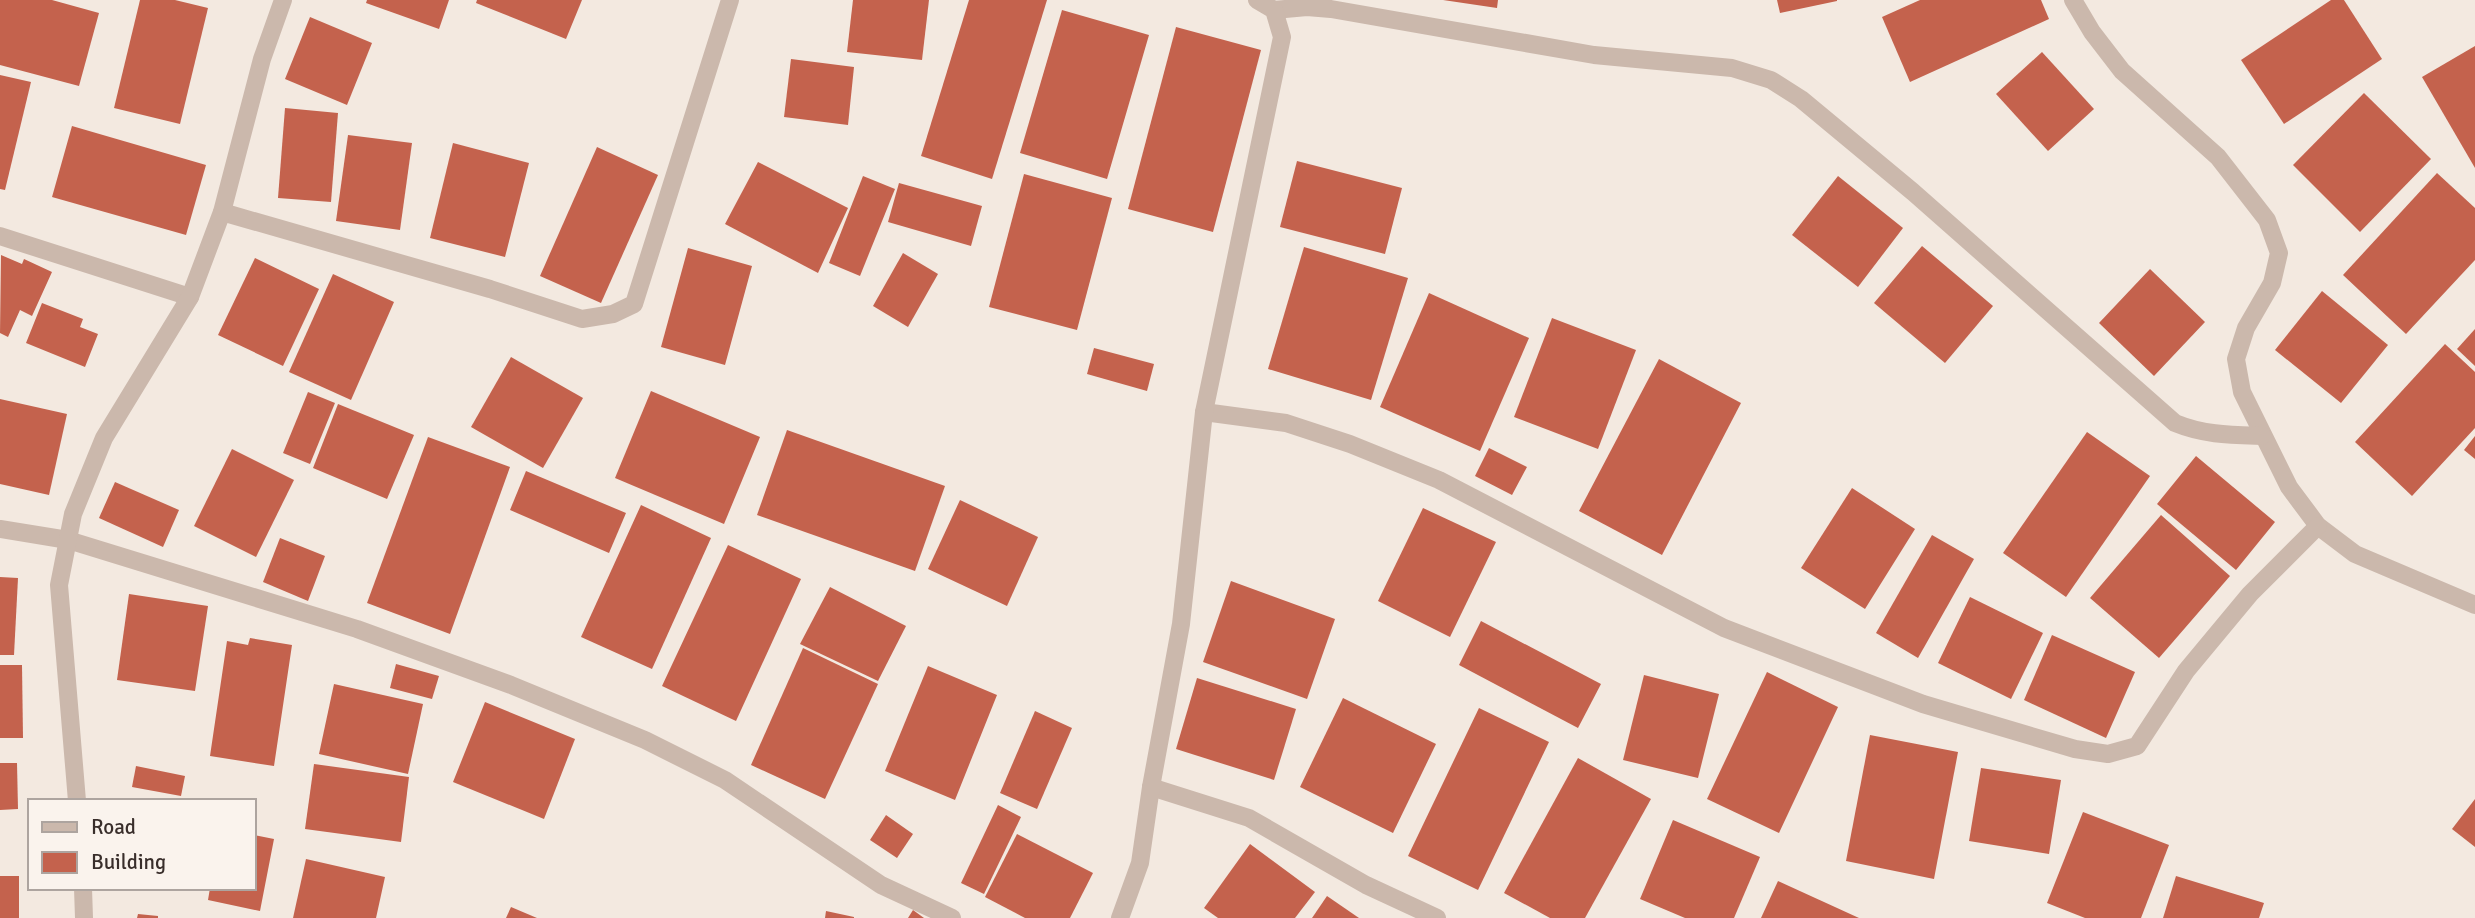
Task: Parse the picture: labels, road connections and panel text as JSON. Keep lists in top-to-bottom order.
{
  "legend": ["Road", "Building"]
}
